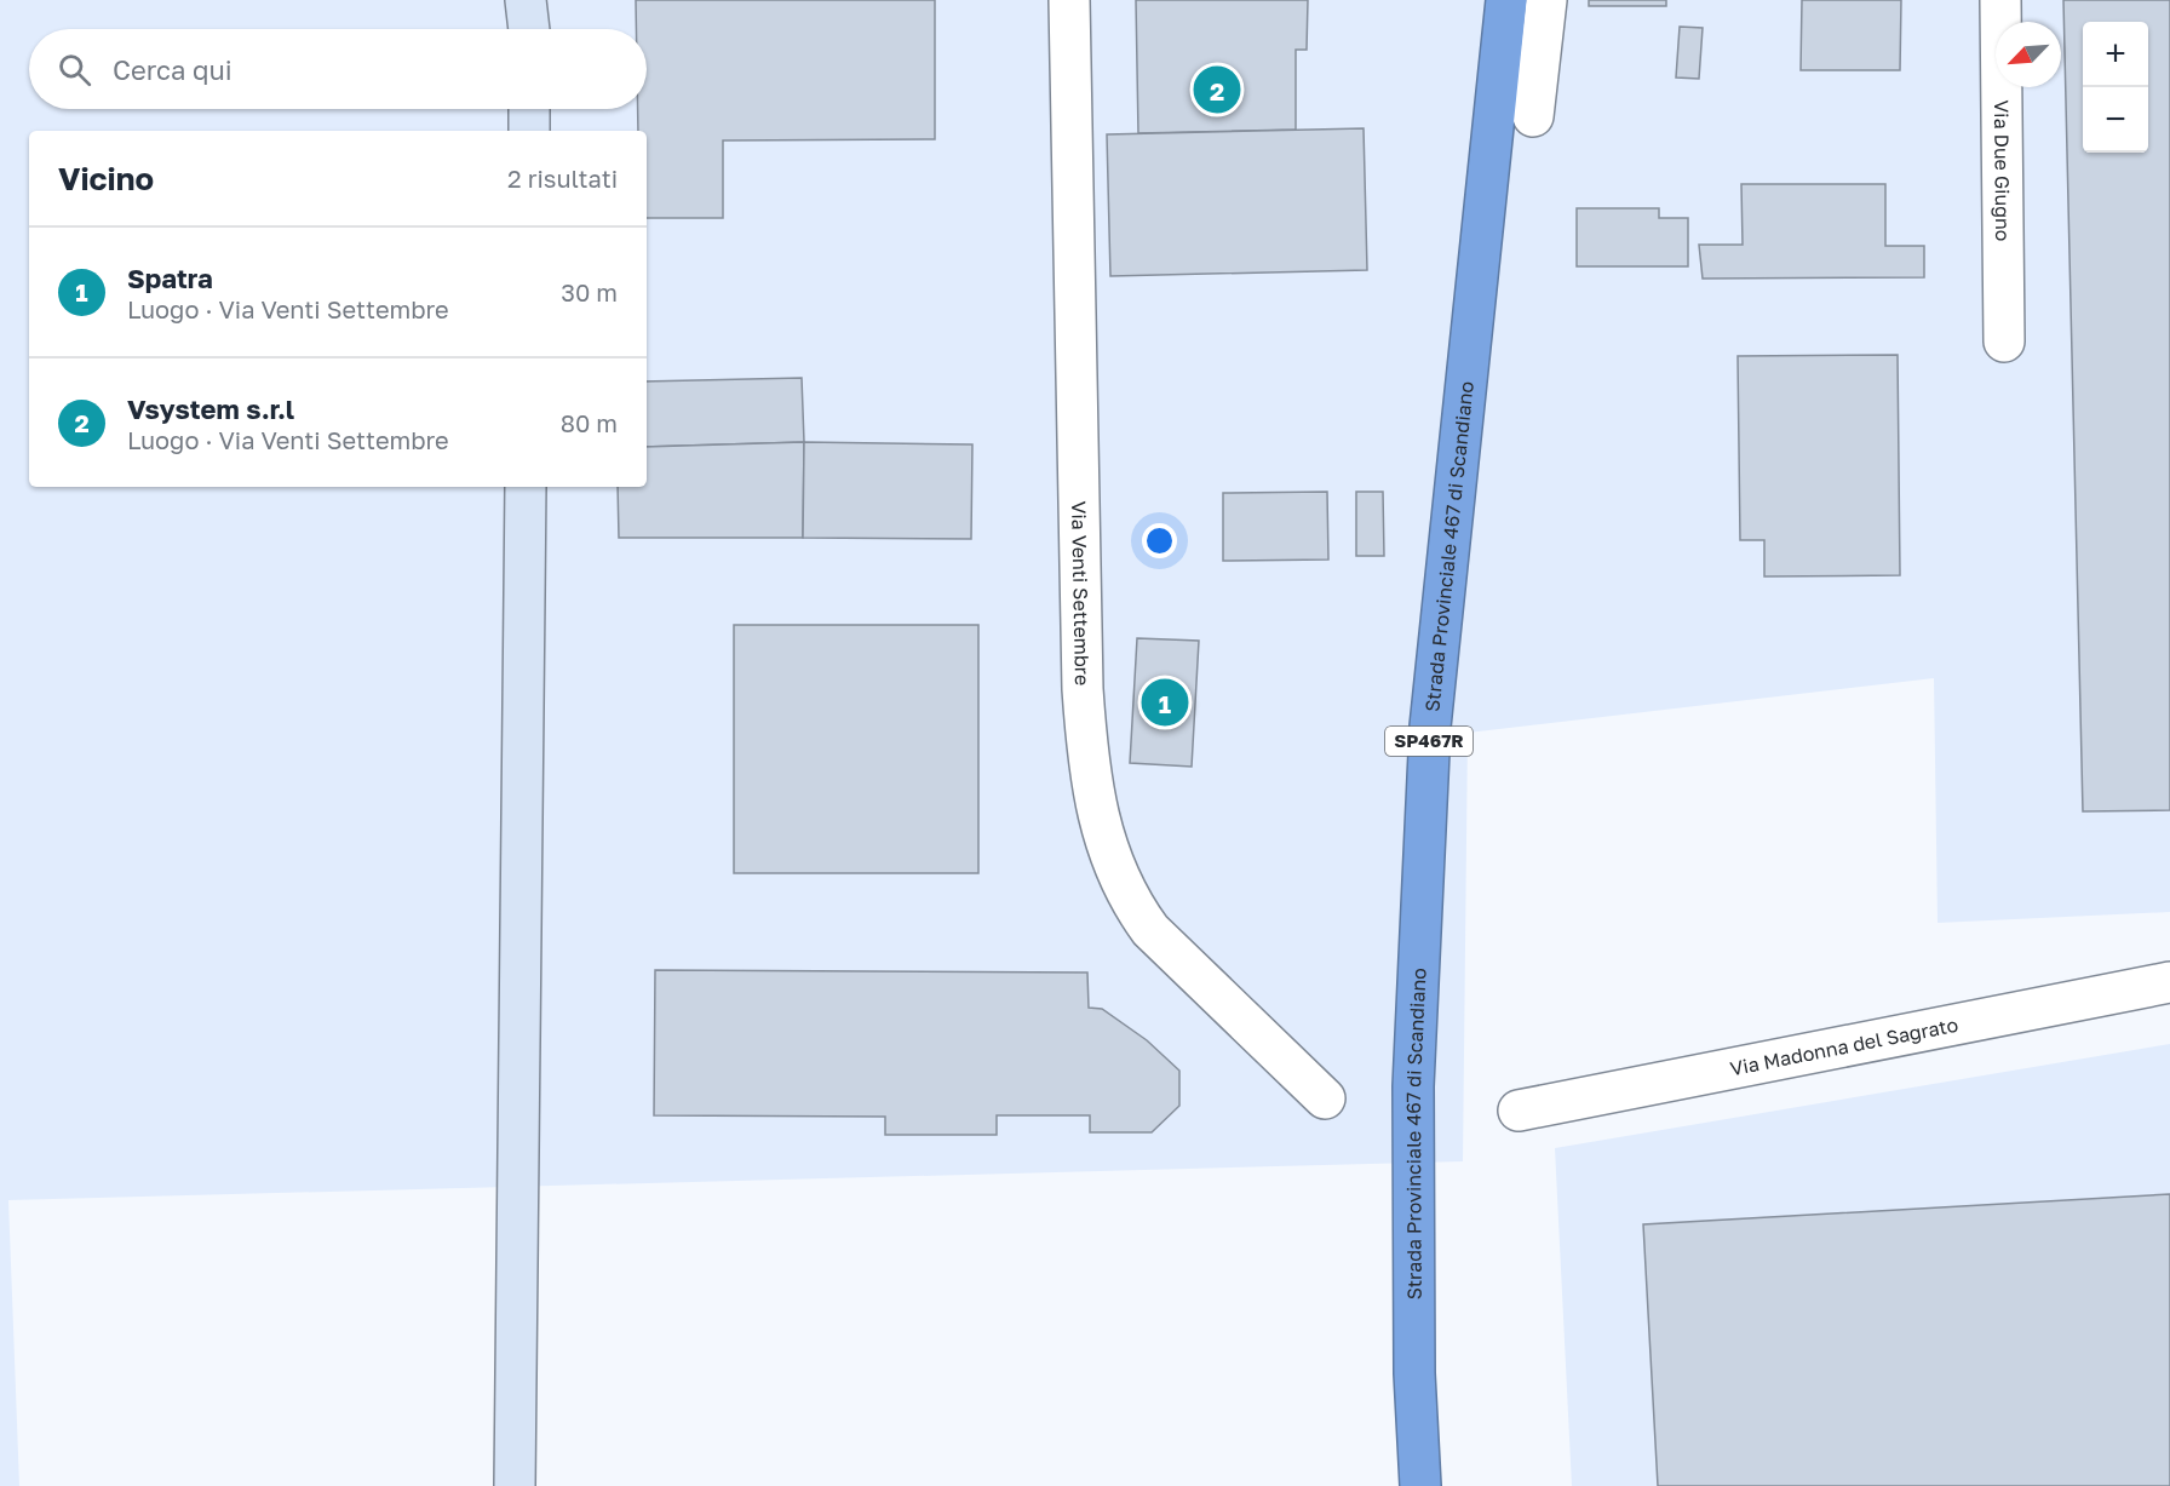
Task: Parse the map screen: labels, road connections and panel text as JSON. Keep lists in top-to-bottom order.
{
  "streets": {
    "highway": ["Strada Provinciale 467 di Scandiano", "SP467R"],
    "street": ["Via Due Giugno", "Via Venti Settembre", "Via Madonna del Sagrato"]
  },
  "north": "bottom left",
  "page": {
    "map_buttons": ["+", "−"],
    "search": "Cerca qui",
    "pins": ["2", "1"],
    "heading": ["Vicino", "2 risultati"],
    "list": [
      {
        "mark": "1",
        "name": "Spatra",
        "note": "Luogo · Via Venti Settembre",
        "value": "30 m"
      },
      {
        "mark": "2",
        "name": "Vsystem s.r.l",
        "note": "Luogo · Via Venti Settembre",
        "value": "80 m"
      }
    ]
  }
}
